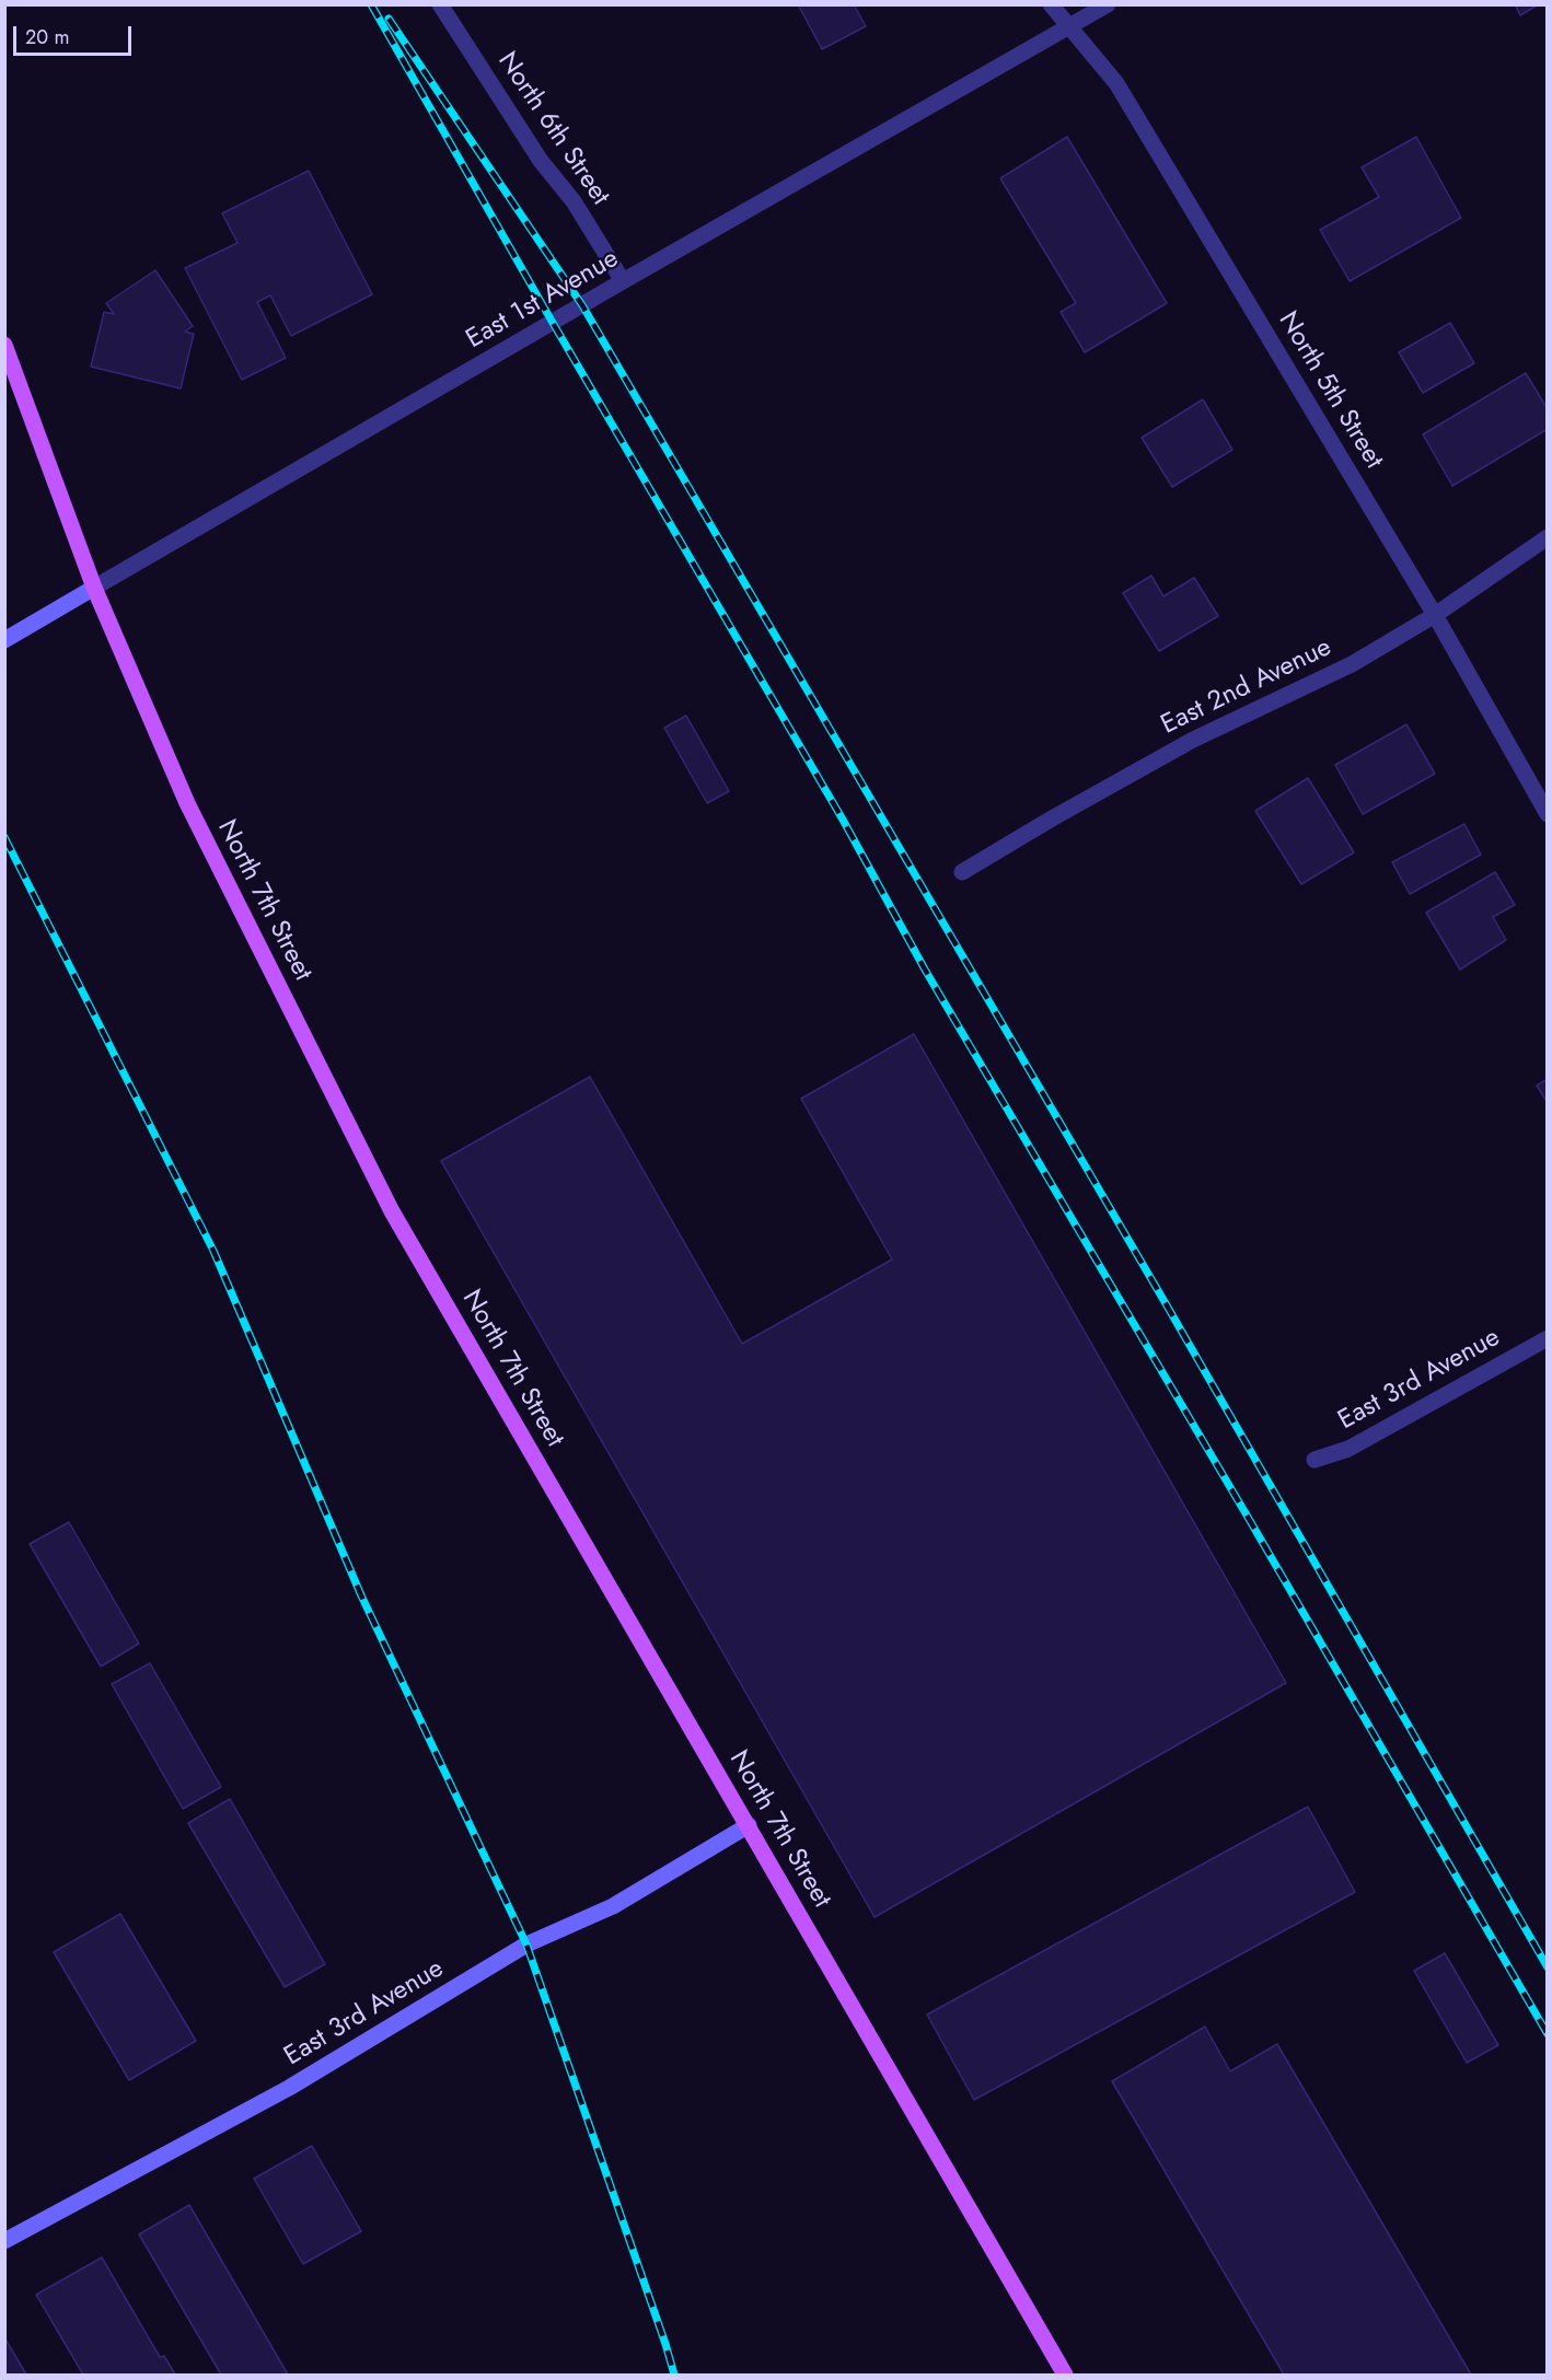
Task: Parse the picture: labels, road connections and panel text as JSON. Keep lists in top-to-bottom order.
{
  "streets": {
    "main road": ["East 1st Avenue", "North 7th Street", "East 3rd Avenue"],
    "street": ["North 6th Street", "North 5th Street", "East 2nd Avenue"]
  },
  "crossings": [
    ["North 6th Street", "East 1st Avenue"],
    ["East 1st Avenue", "North 5th Street"],
    ["East 1st Avenue", "North 7th Street"],
    ["North 5th Street", "East 2nd Avenue"],
    ["North 7th Street", "East 3rd Avenue"]
  ],
  "scale_bar": "20 m"
}
